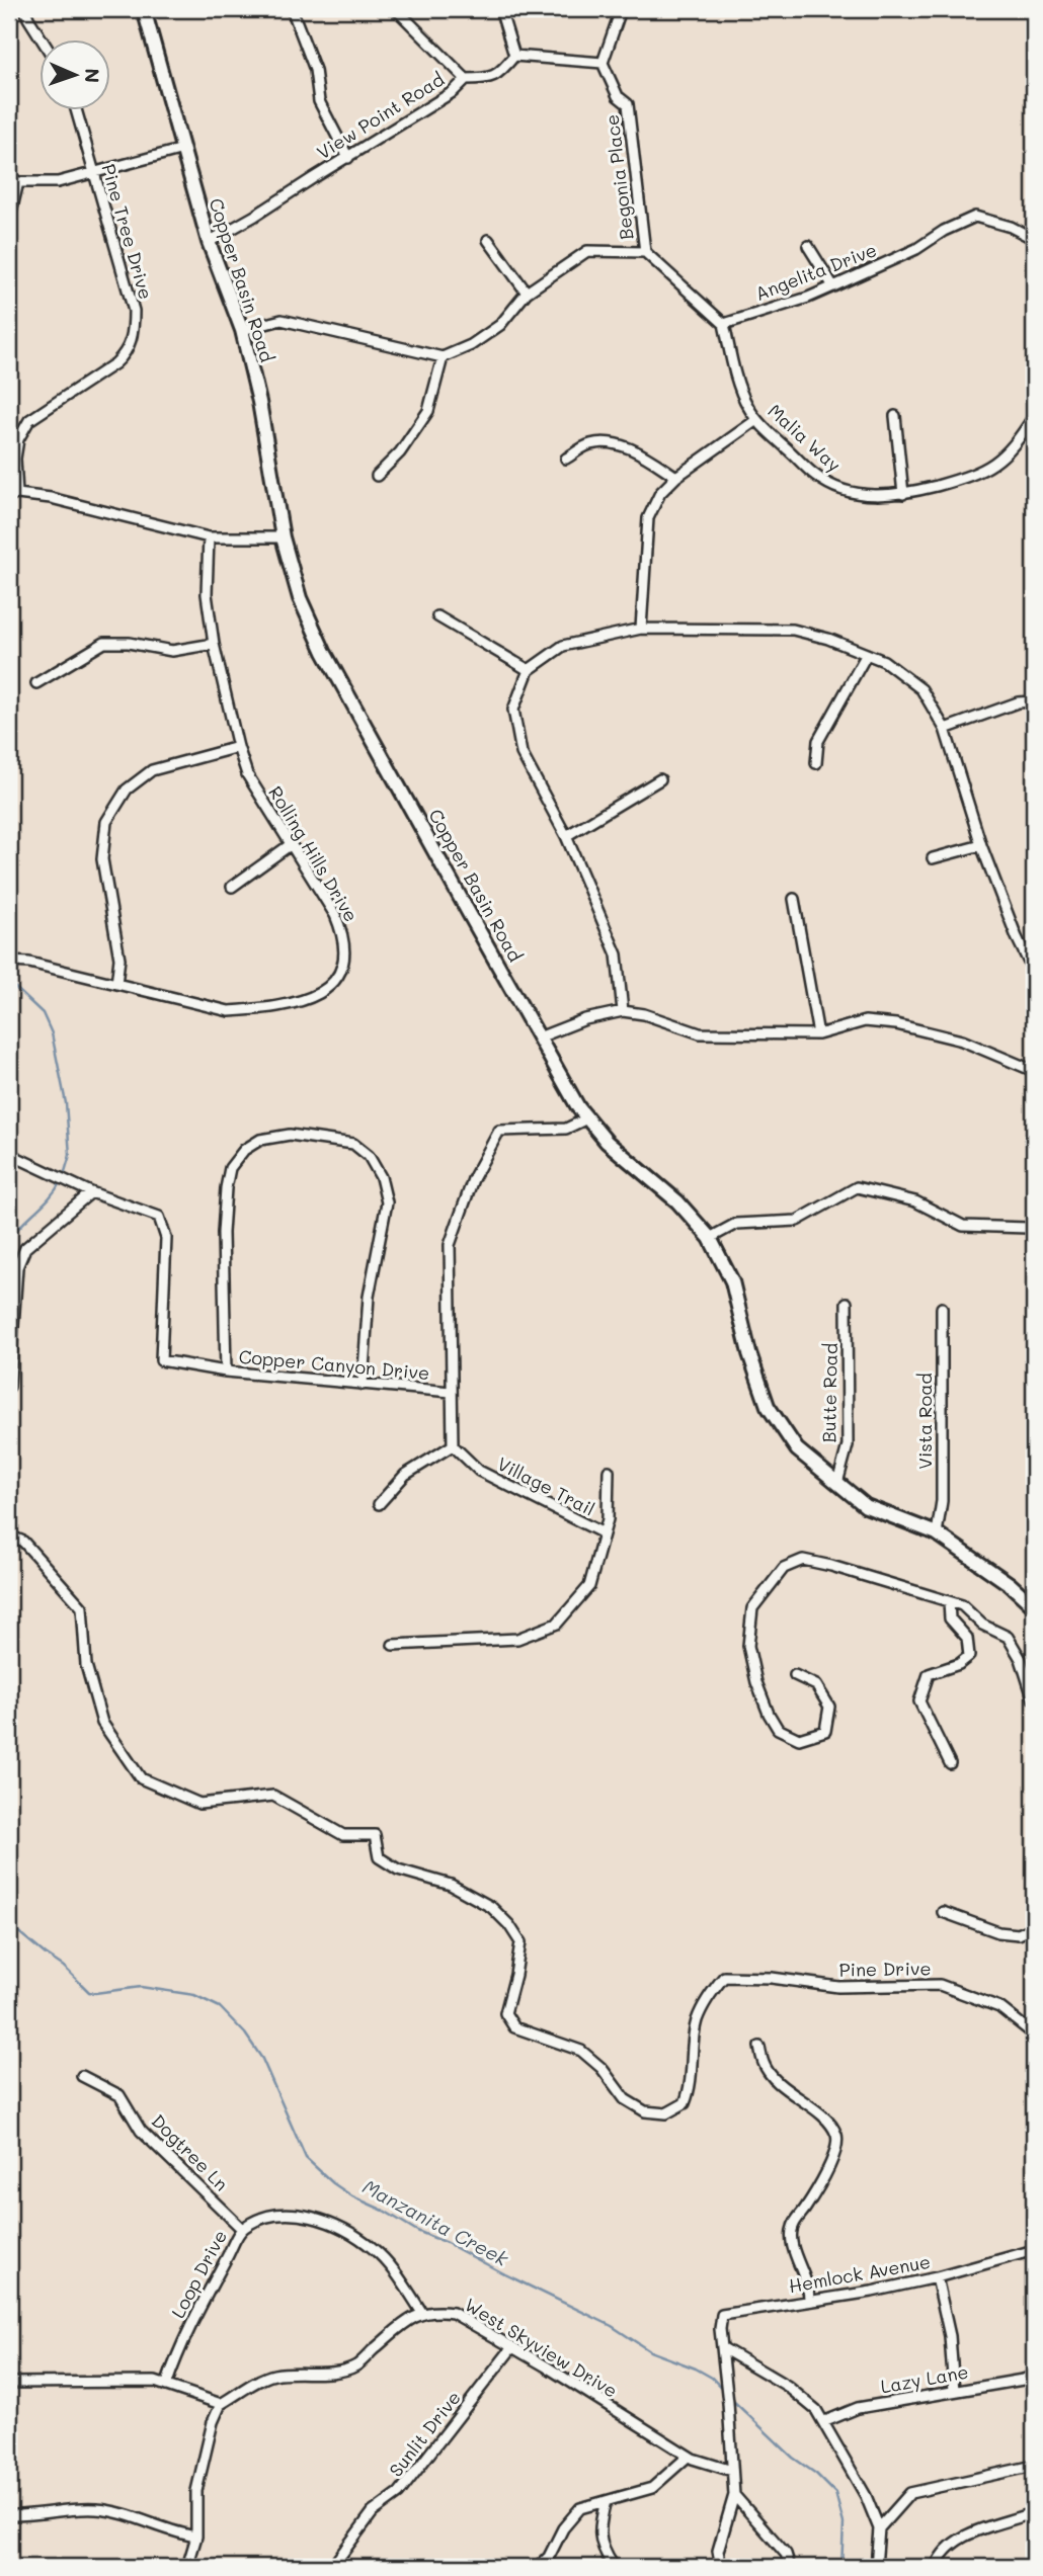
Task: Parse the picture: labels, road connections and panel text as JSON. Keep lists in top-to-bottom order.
{
  "streets": {
    "street": [
      "View Point Road",
      "Begonia Place",
      "Pine Tree Drive",
      "Angelita Drive",
      "Copper Basin Road",
      "Malia Way",
      "Rolling Hills Drive",
      "Copper Canyon Drive",
      "Butte Road",
      "Vista Road",
      "Village Trail",
      "Pine Drive",
      "Dogtree Ln",
      "Loop Drive",
      "Hemlock Avenue",
      "West Skyview Drive",
      "Lazy Lane",
      "Sunlit Drive"
    ]
  },
  "crossings": [
    ["View Point Road", "Copper Basin Road"],
    ["Angelita Drive", "Malia Way"],
    ["Copper Basin Road", "Copper Canyon Drive"],
    ["Copper Basin Road", "Butte Road"],
    ["Copper Basin Road", "Vista Road"],
    ["Dogtree Ln", "Loop Drive"],
    ["Loop Drive", "West Skyview Drive"],
    ["West Skyview Drive", "Sunlit Drive"]
  ],
  "water": ["Manzanita Creek"],
  "north": "right"
}
